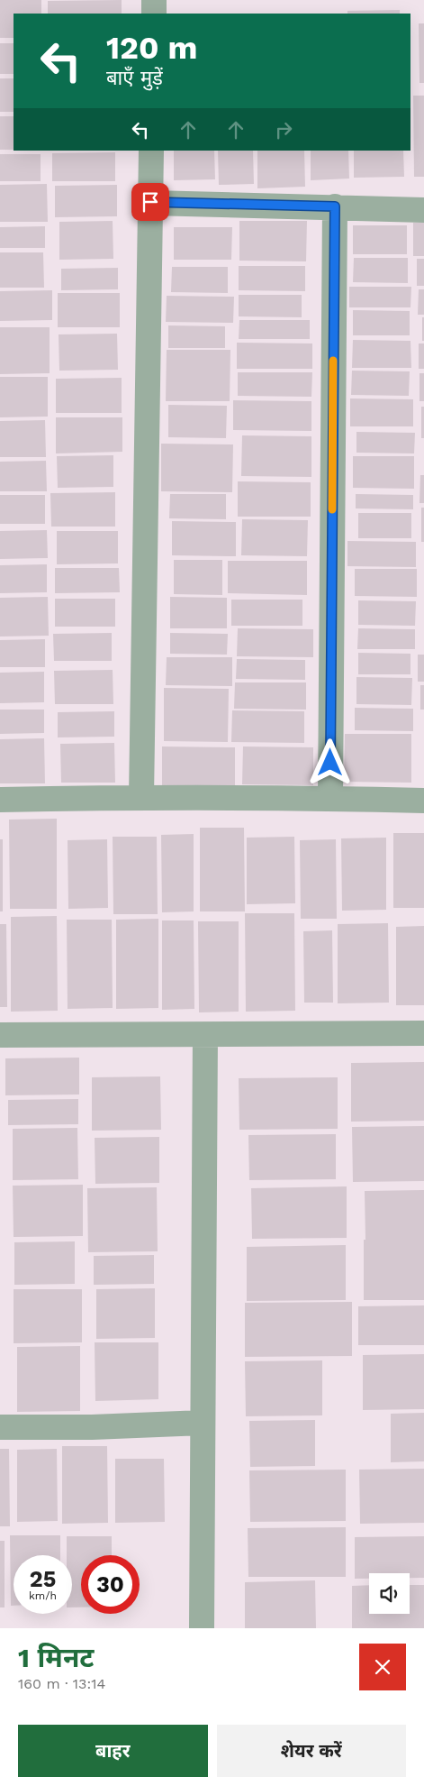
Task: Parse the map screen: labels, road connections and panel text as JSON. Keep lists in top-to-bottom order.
{
  "page": {
    "turn": ["120 m", "बाएँ मुड़ें"],
    "speed": "25 km/h",
    "limit": "30",
    "heading": ["1 मिनट", "160 m · 13:14"],
    "buttons": ["बाहर", "शेयर करें"]
  }
}
